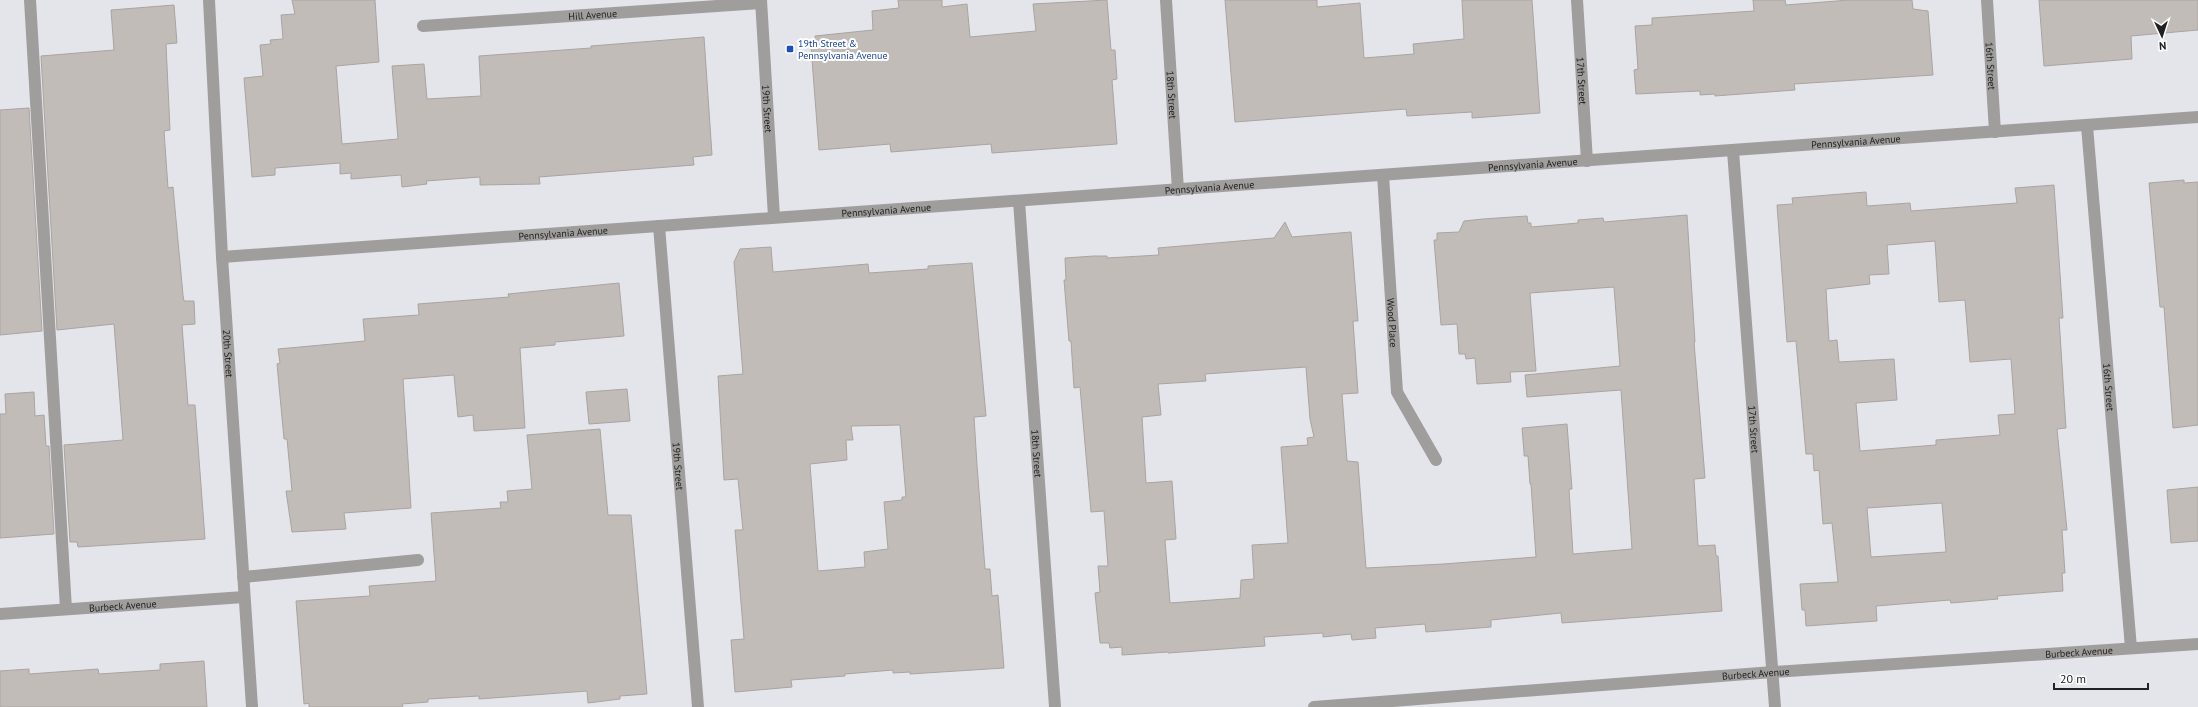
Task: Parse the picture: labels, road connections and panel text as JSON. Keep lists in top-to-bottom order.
{
  "streets": {
    "street": [
      "Hill Avenue",
      "16th Street",
      "17th Street",
      "18th Street",
      "19th Street",
      "Pennsylvania Avenue",
      "Wood Place",
      "20th Street",
      "Burbeck Avenue"
    ]
  },
  "crossings": [
    ["Hill Avenue", "19th Street"],
    ["16th Street", "Pennsylvania Avenue"],
    ["16th Street", "Burbeck Avenue"],
    ["17th Street", "Pennsylvania Avenue"],
    ["17th Street", "Burbeck Avenue"],
    ["18th Street", "Pennsylvania Avenue"],
    ["19th Street", "Pennsylvania Avenue"],
    ["Pennsylvania Avenue", "Wood Place"],
    ["Pennsylvania Avenue", "20th Street"],
    ["20th Street", "Burbeck Avenue"]
  ],
  "places": {
    "transit": ["19th Street & Pennsylvania Avenue"]
  },
  "scale_bar": "20 m",
  "north": "bottom"
}
